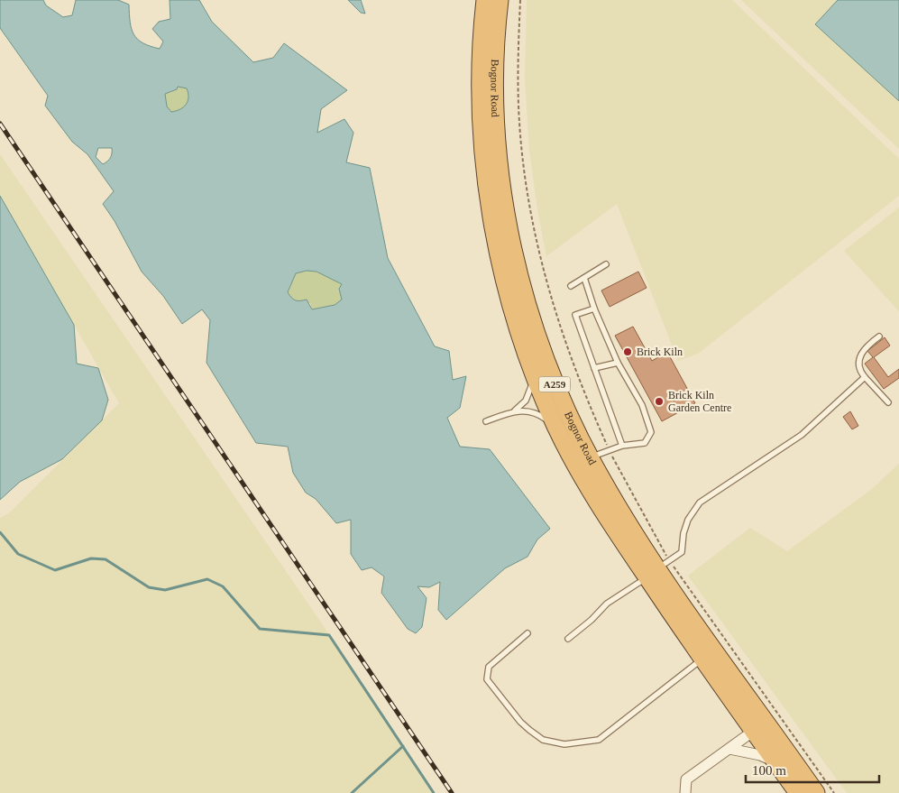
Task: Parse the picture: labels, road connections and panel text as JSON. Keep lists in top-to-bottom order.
{
  "streets": {
    "highway": ["Bognor Road", "A259"]
  },
  "places": ["Brick Kiln", "Brick Kiln Garden Centre"],
  "scale_bar": "100 m"
}
